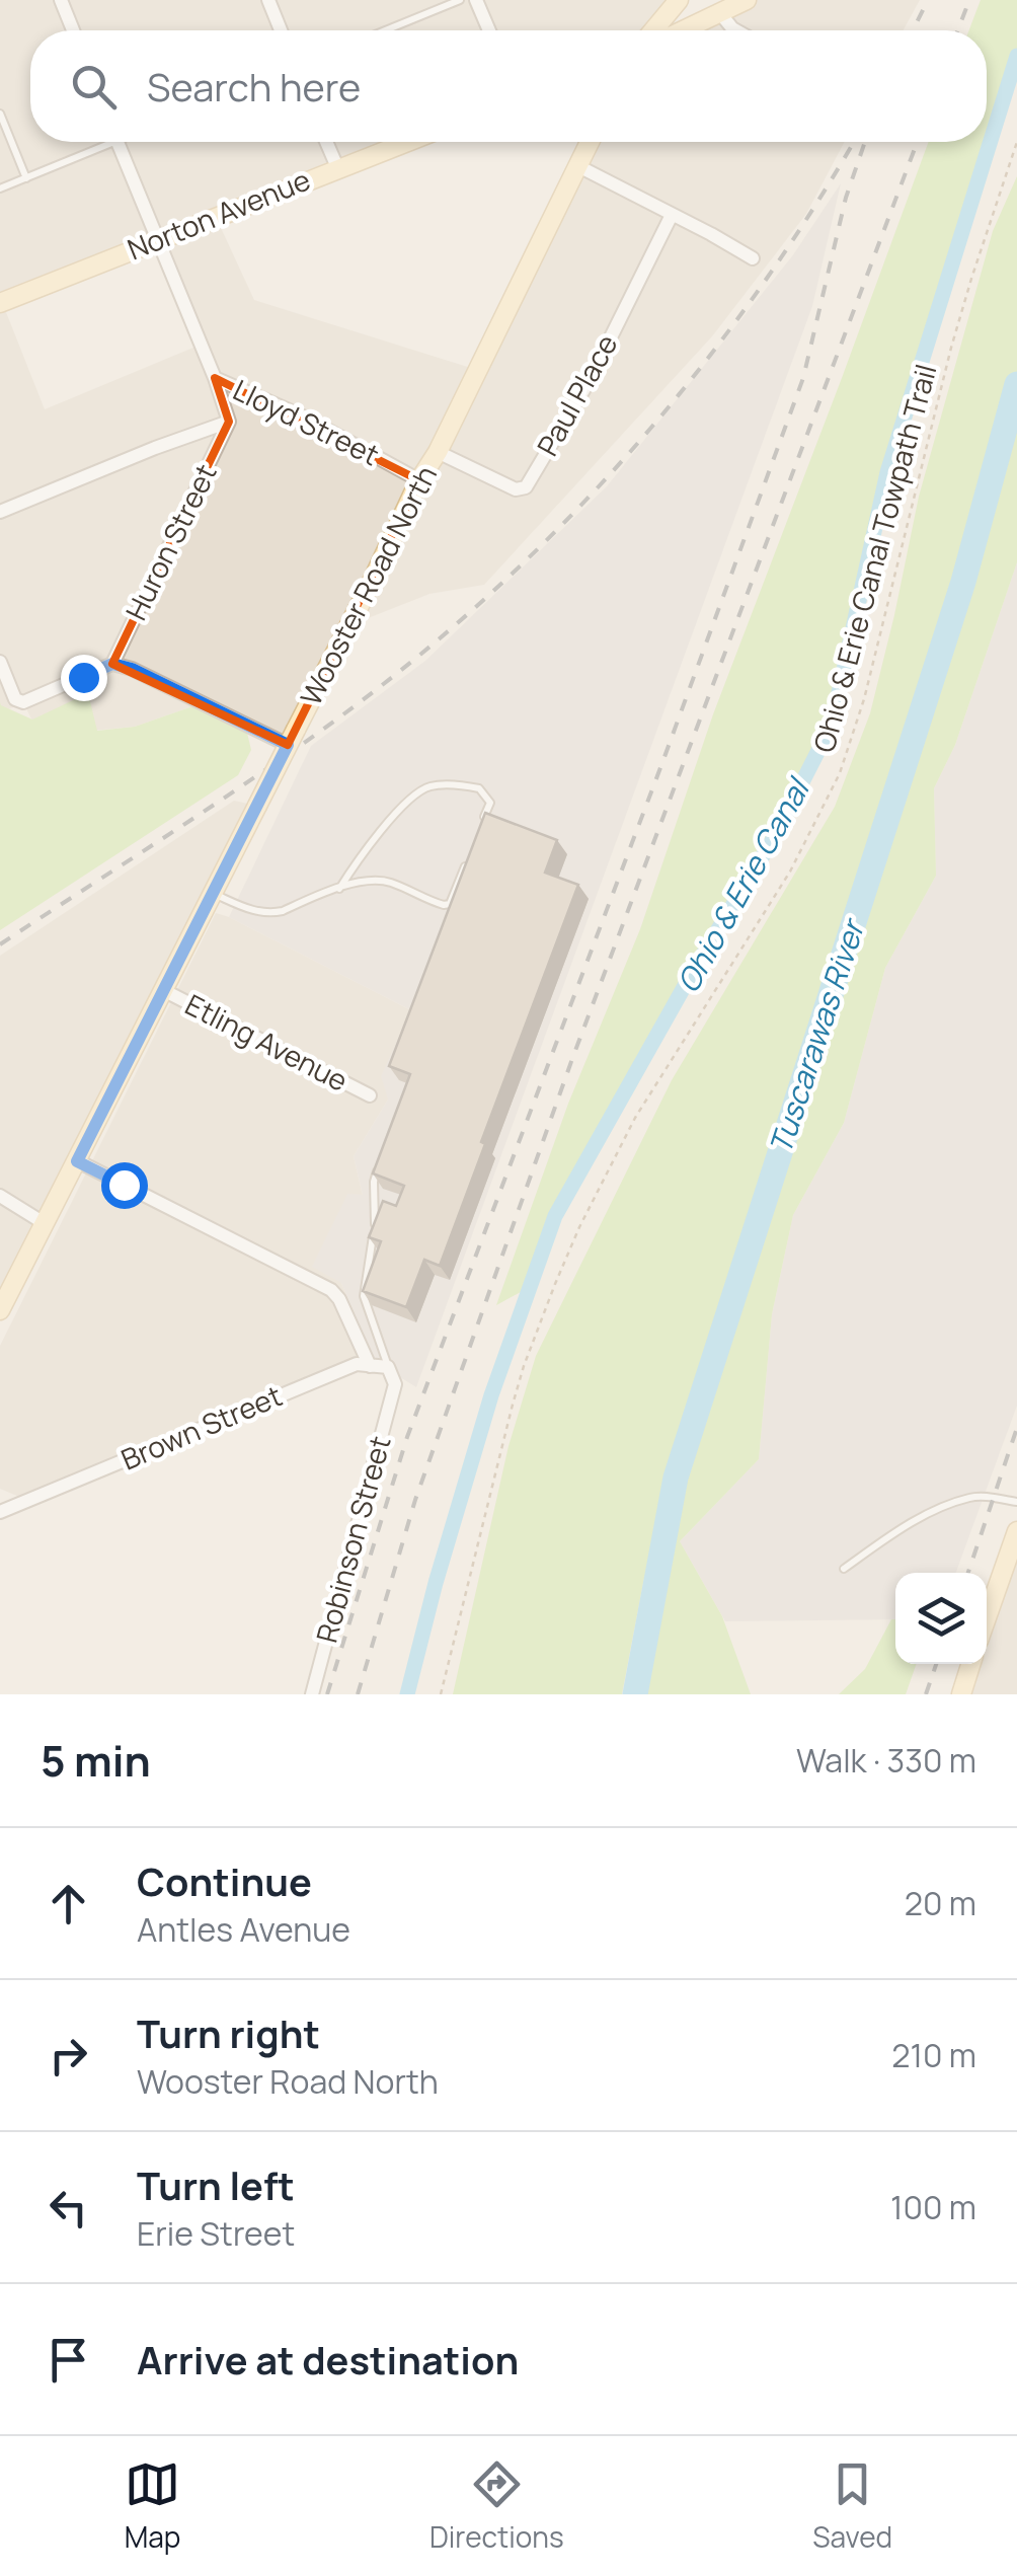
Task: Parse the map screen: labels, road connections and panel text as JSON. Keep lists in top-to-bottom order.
{
  "streets": {
    "main road": ["Norton Avenue", "Wooster Road North"],
    "street": [
      "Paul Place",
      "Lloyd Street",
      "Huron Street",
      "Etling Avenue",
      "Brown Street",
      "Robinson Street"
    ],
    "path": ["Ohio & Erie Canal Towpath Trail"]
  },
  "crossings": [
    ["Norton Avenue", "Lloyd Street"],
    ["Paul Place", "Wooster Road North"],
    ["Lloyd Street", "Wooster Road North"],
    ["Wooster Road North", "Etling Avenue"],
    ["Brown Street", "Robinson Street"]
  ],
  "water": ["Ohio & Erie Canal", "Tuscarawas River"],
  "page": {
    "search": "Search here",
    "heading": ["5 min", "Walk · 330 m"],
    "list": [
      ["Continue", "Antles Avenue", "20 m"],
      ["Turn right", "Wooster Road North", "210 m"],
      ["Turn left", "Erie Street", "100 m"],
      "Arrive at destination"
    ],
    "nav": ["Map", "Directions", "Saved"]
  }
}
